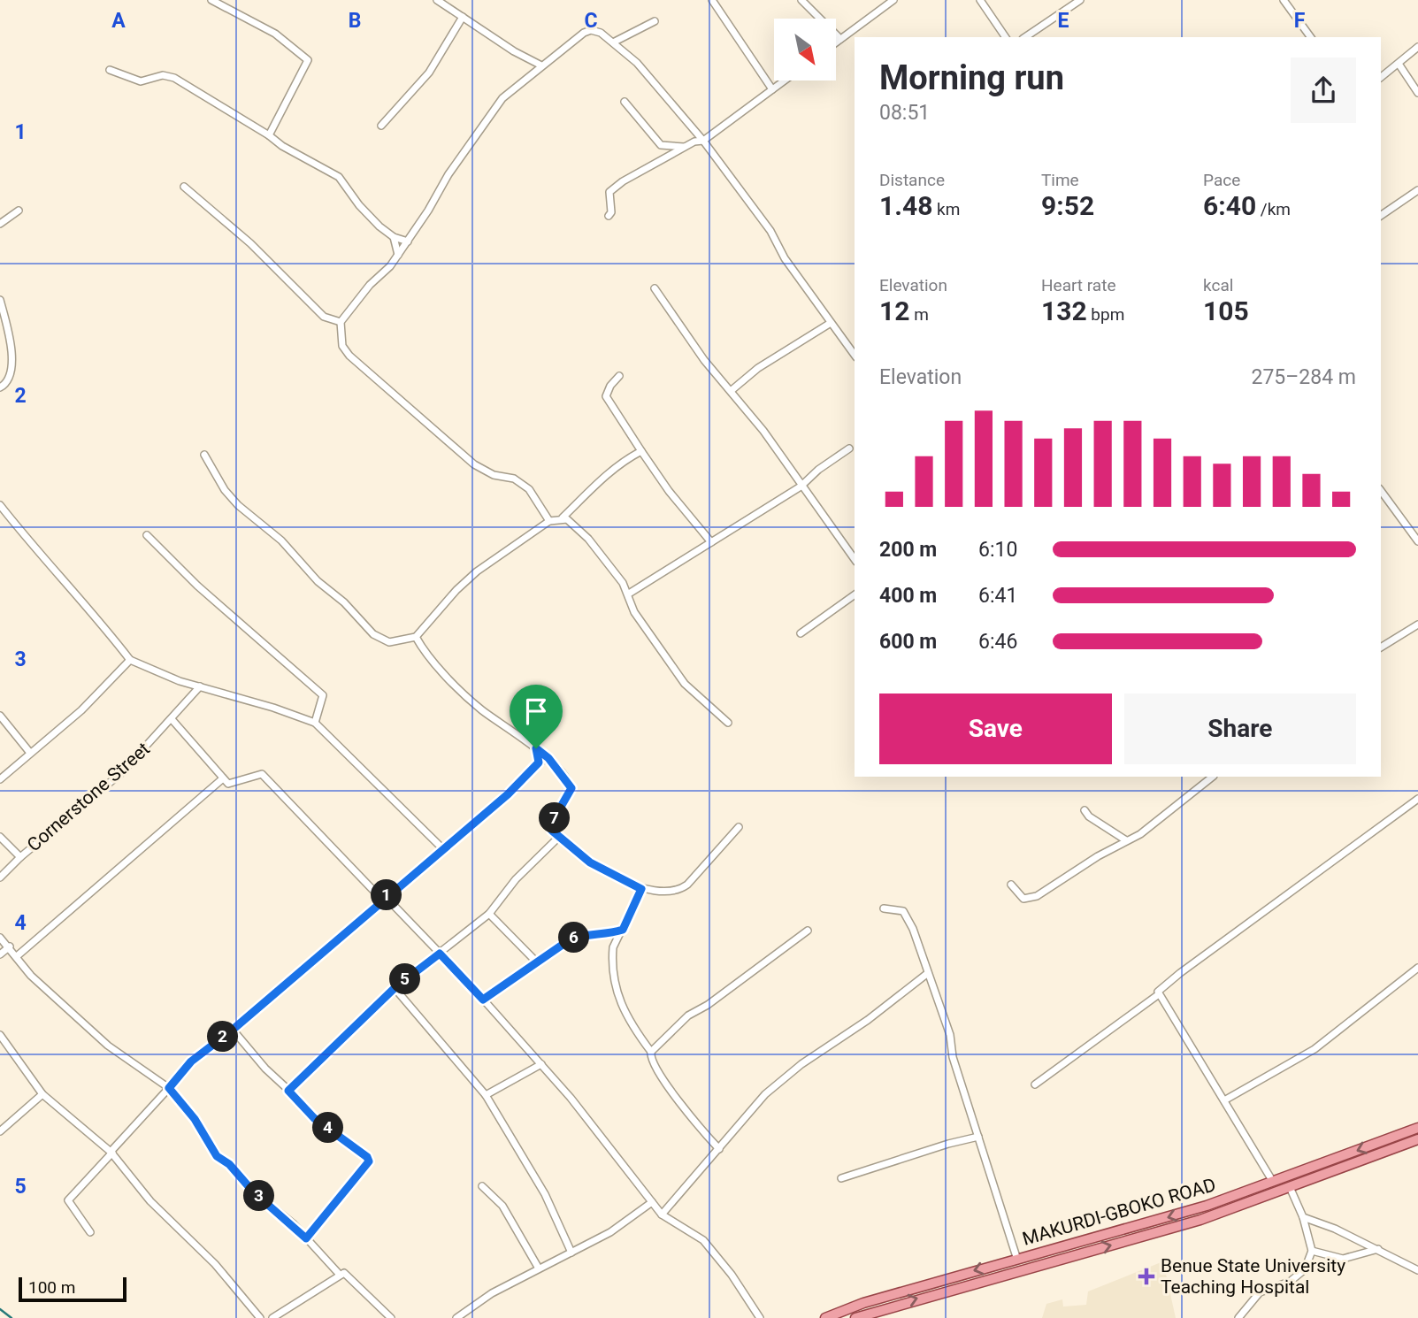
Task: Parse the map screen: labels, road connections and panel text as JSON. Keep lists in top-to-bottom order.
{
  "streets": {
    "main road": ["MAKURDI-GBOKO ROAD"],
    "street": ["Cornerstone Street"]
  },
  "places": {
    "health": ["Benue State University Teaching Hospital"]
  },
  "scale_bar": "100 m",
  "north": "bottom right",
  "page": {
    "heading": ["Morning run", "08:51"],
    "stats": [
      ["Distance", "1.48 km"],
      ["Time", "9:52"],
      ["Pace", "6:40 /km"],
      ["Elevation", "12 m"],
      ["Heart rate", "132 bpm"],
      ["kcal", "105"]
    ],
    "chart": ["Elevation", "275–284 m"],
    "list": [
      {
        "name": "200 m",
        "note": "6:10"
      },
      {
        "name": "400 m",
        "note": "6:41"
      },
      {
        "name": "600 m",
        "note": "6:46"
      }
    ],
    "buttons": ["Save", "Share"],
    "pins": [
      "7",
      "1",
      "6",
      "5",
      "2",
      "4",
      "3"
    ],
    "scale": "100 m"
  },
  "grid": {
    "columns": [
      "A",
      "B",
      "C",
      "E",
      "F"
    ],
    "rows": [
      "1",
      "2",
      "3",
      "4",
      "5"
    ]
  }
}
